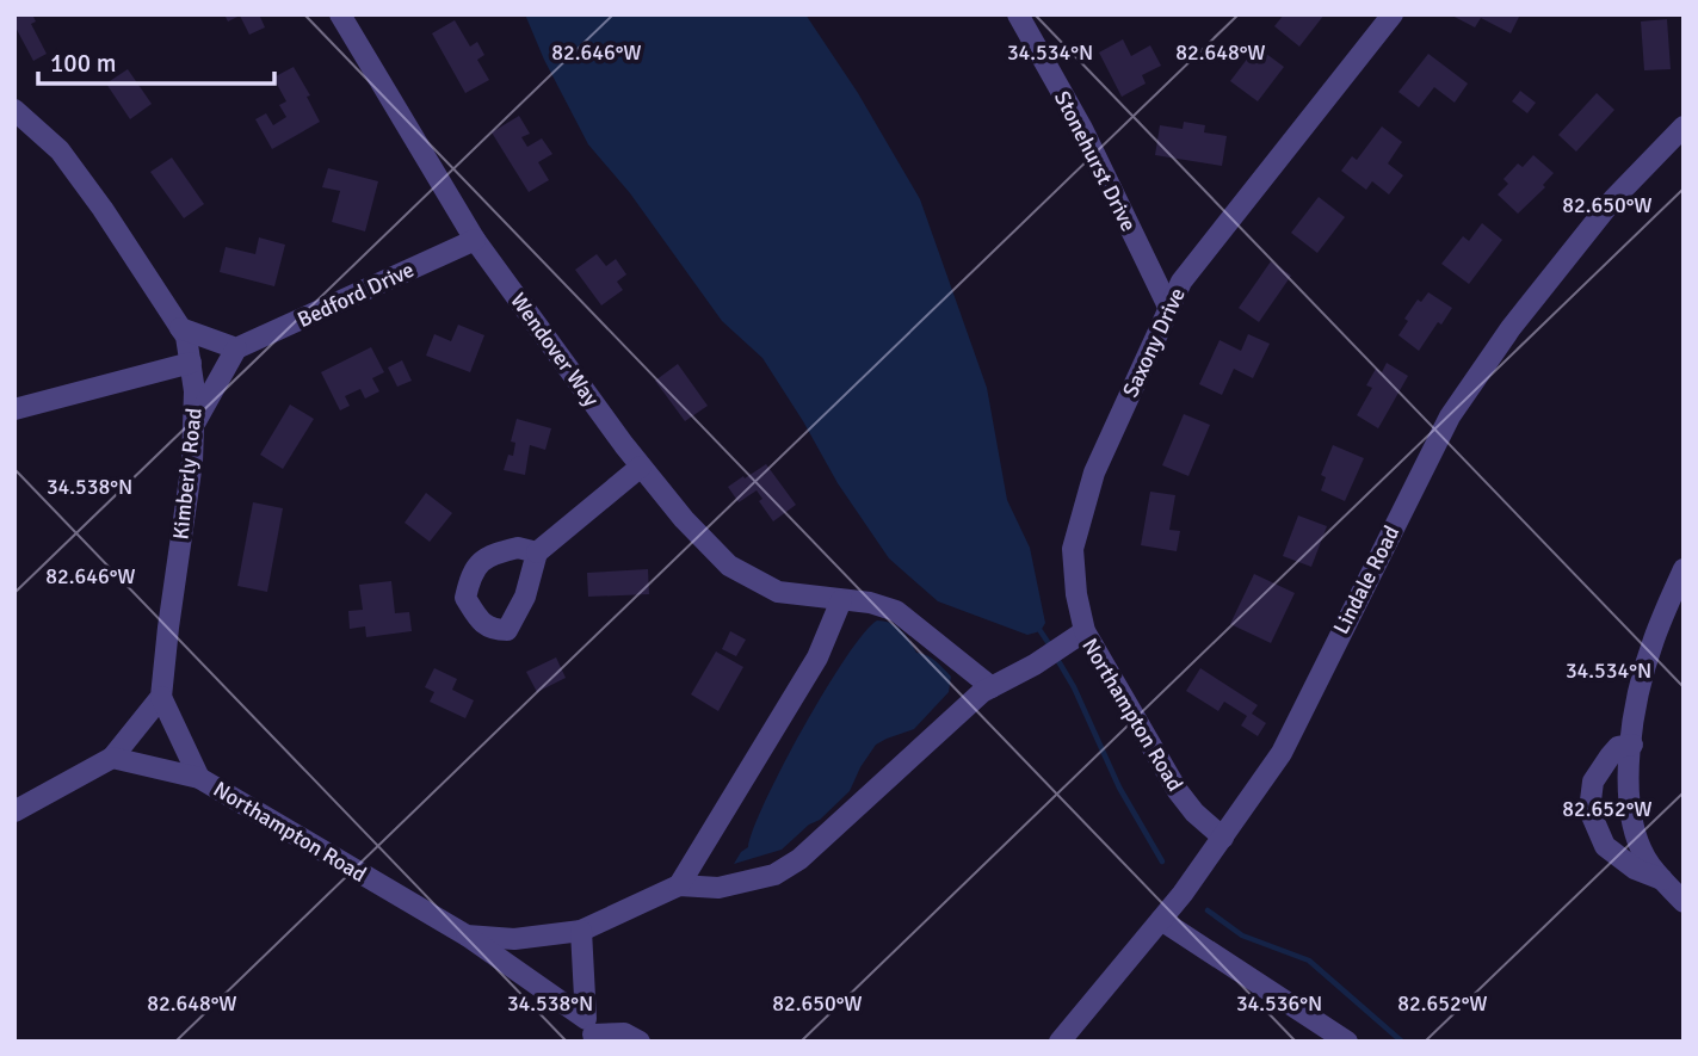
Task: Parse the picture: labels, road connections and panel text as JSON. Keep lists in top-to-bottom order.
{
  "streets": {
    "street": [
      "Stonehurst Drive",
      "Bedford Drive",
      "Saxony Drive",
      "Wendover Way",
      "Kimberly Road",
      "Lindale Road",
      "Northampton Road"
    ]
  },
  "crossings": [
    ["Stonehurst Drive", "Saxony Drive"],
    ["Bedford Drive", "Wendover Way"],
    ["Saxony Drive", "Northampton Road"],
    ["Lindale Road", "Northampton Road"]
  ],
  "scale_bar": "100 m",
  "coordinates": [
    "82.646°W",
    "82.648°W",
    "34.534°N",
    "82.650°W",
    "34.538°N",
    "82.652°W",
    "34.536°N"
  ]
}
